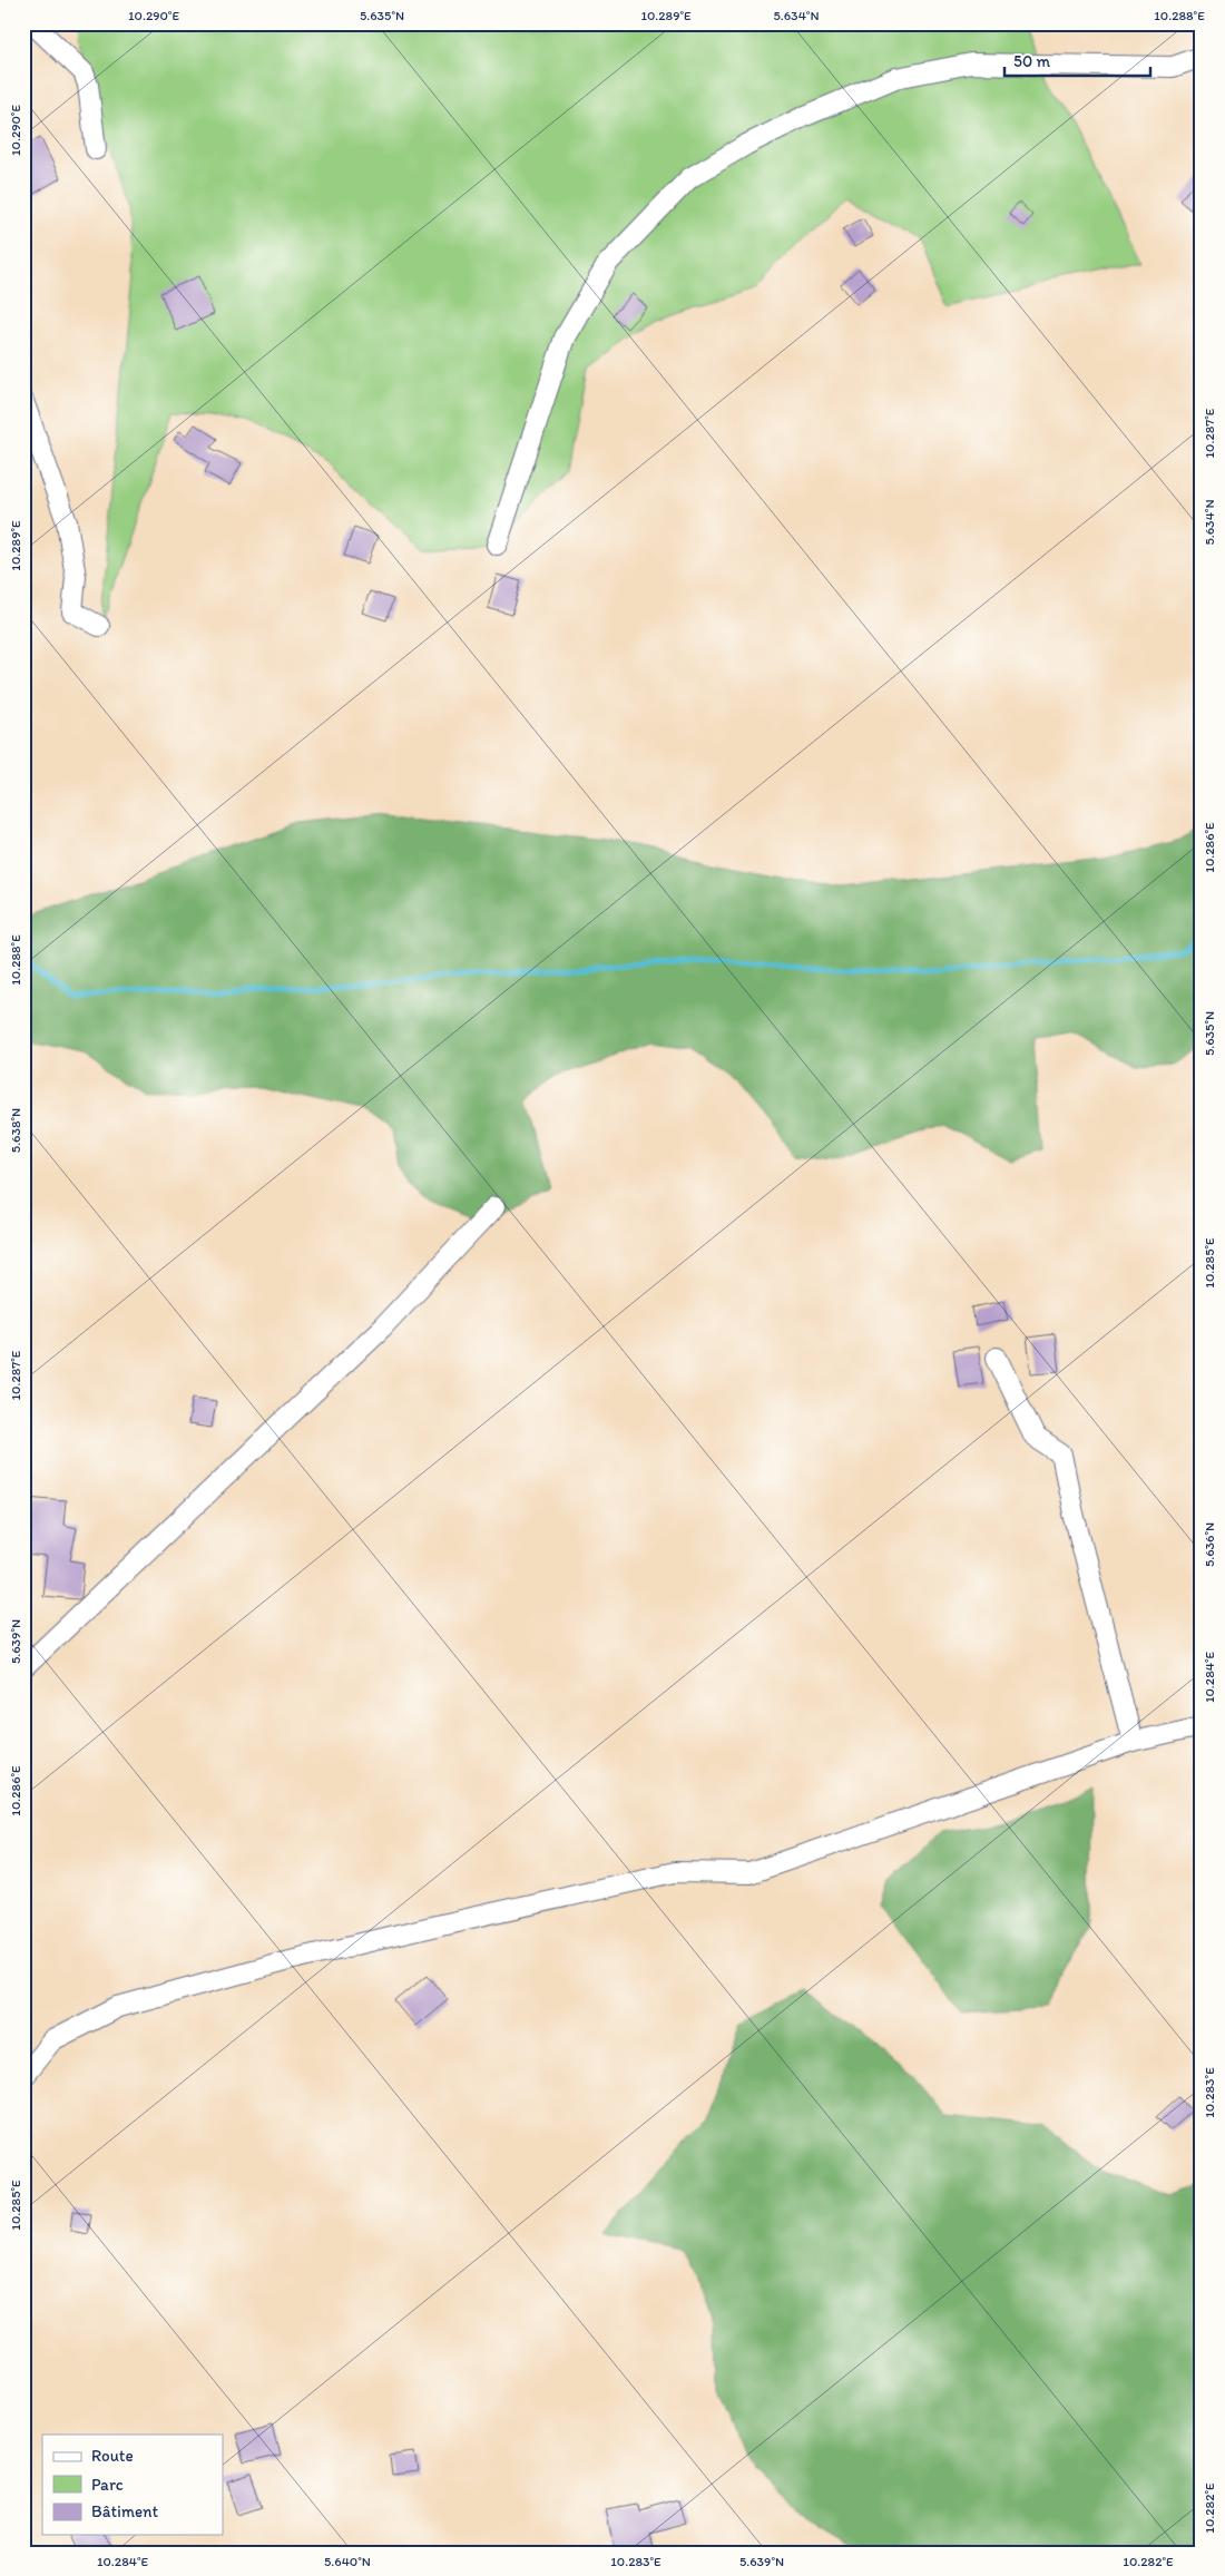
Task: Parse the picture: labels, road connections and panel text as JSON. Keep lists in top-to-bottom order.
{
  "legend": ["Route", "Parc", "Bâtiment"],
  "scale_bar": "50 m",
  "coordinates": [
    "10.290°E",
    "5.635°N",
    "10.289°E",
    "5.634°N",
    "10.288°E",
    "10.287°E",
    "10.286°E",
    "5.638°N",
    "10.285°E",
    "5.636°N",
    "5.639°N",
    "10.284°E",
    "10.283°E",
    "10.282°E",
    "5.640°N"
  ]
}
